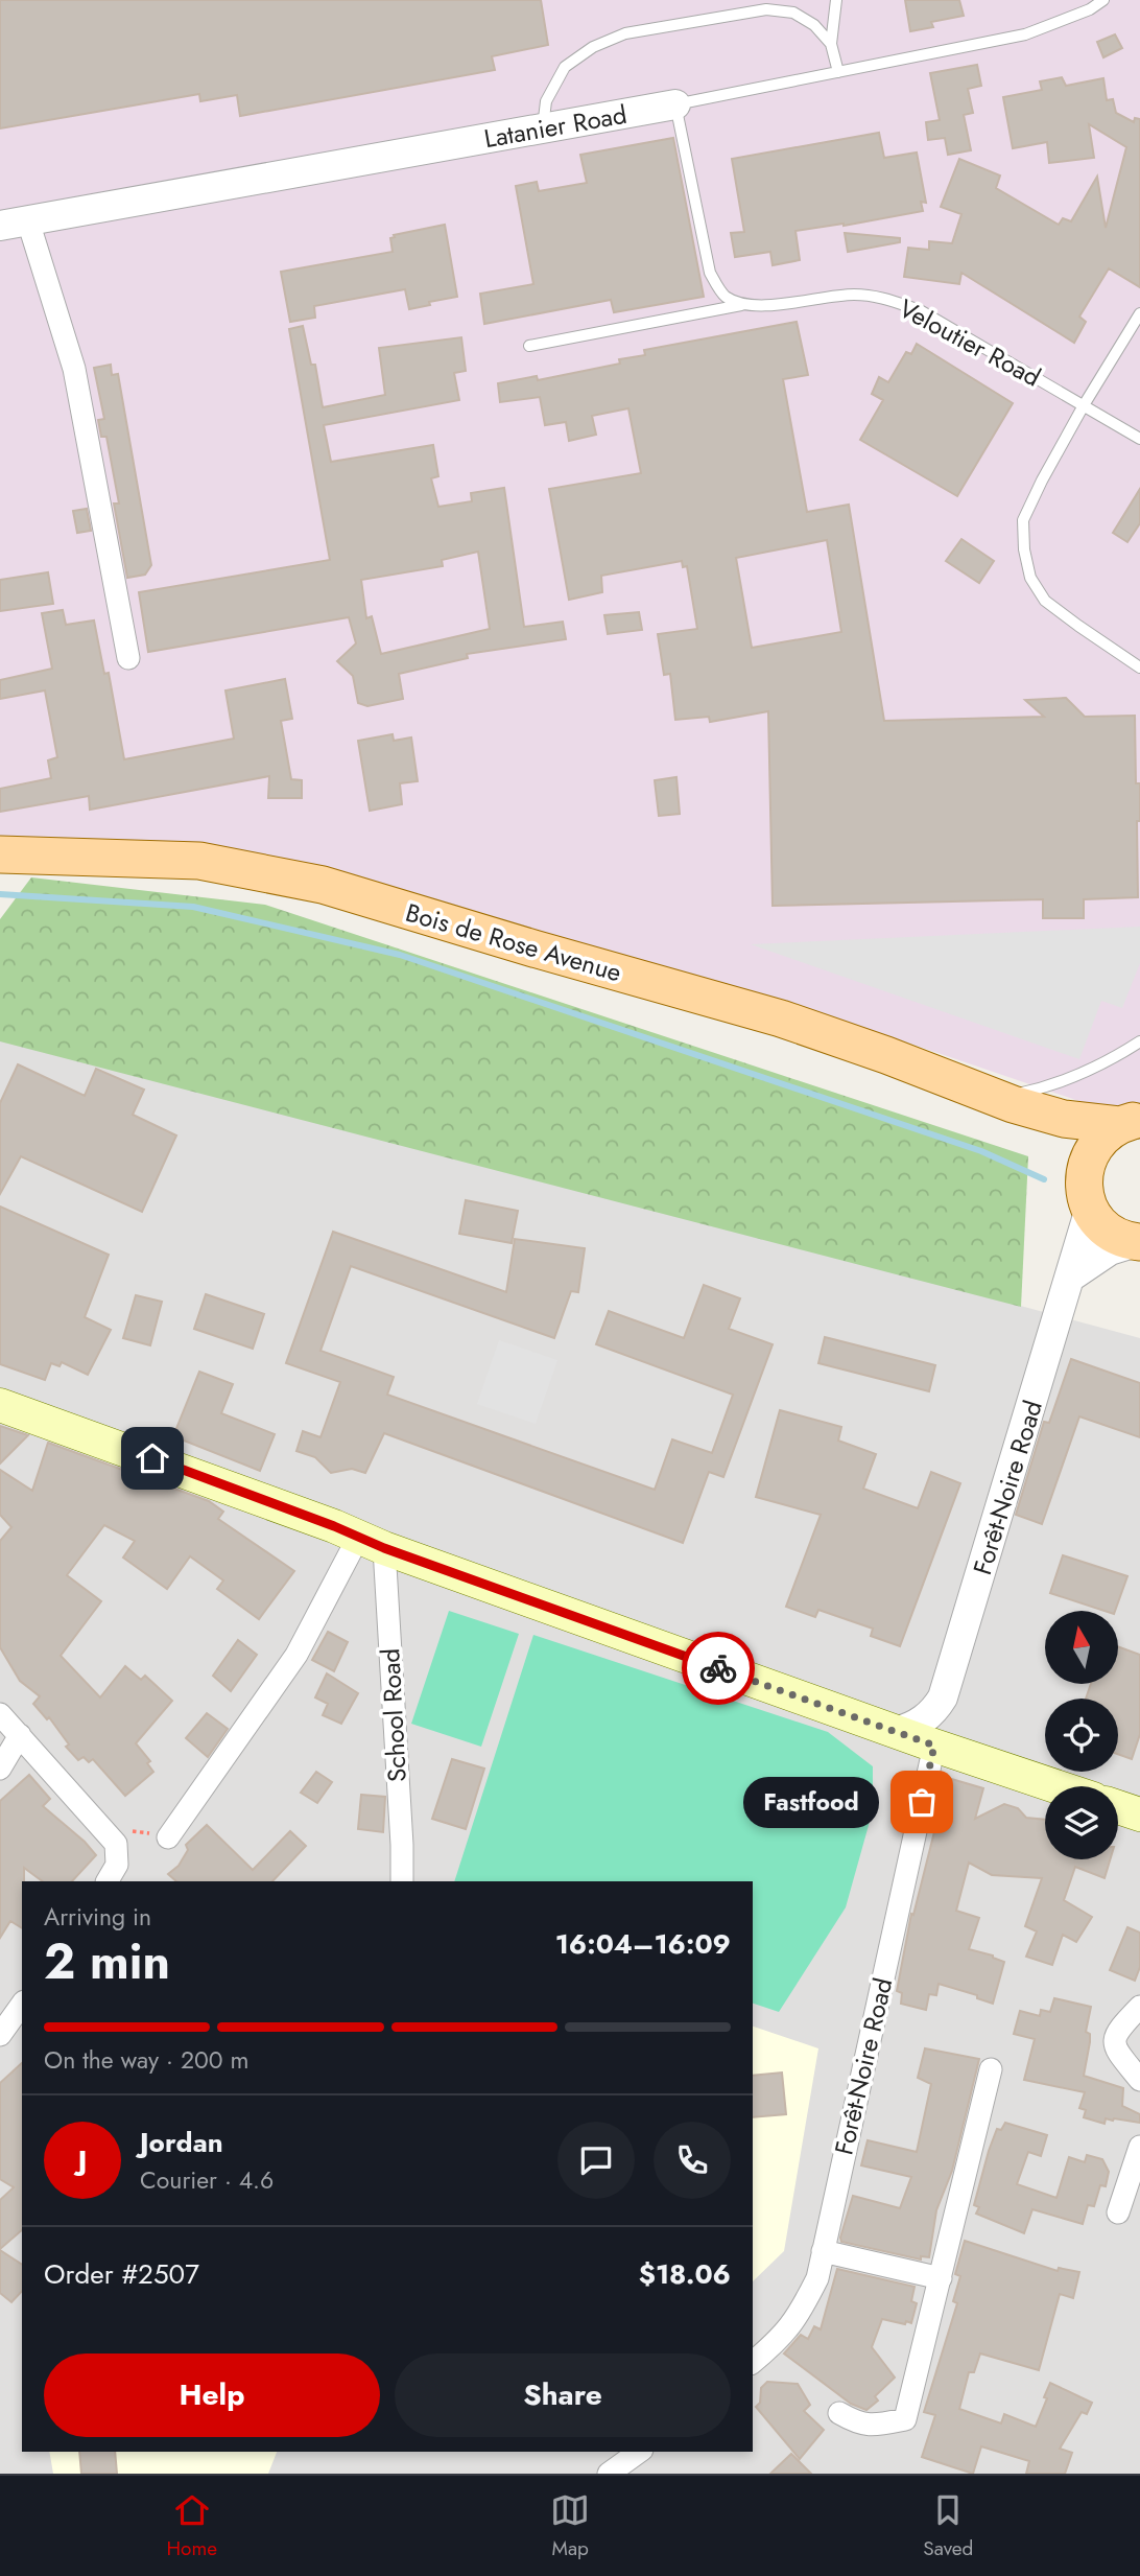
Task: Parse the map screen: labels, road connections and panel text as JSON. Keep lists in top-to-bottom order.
{
  "streets": {
    "main road": ["Bois de Rose Avenue"],
    "street": ["Latanier Road", "Forêt-Noire Road", "School Road"],
    "lane": ["Veloutier Road"]
  },
  "crossings": [
    ["Bois de Rose Avenue", "Forêt-Noire Road"]
  ],
  "places": ["Fastfood"],
  "north": "top",
  "page": {
    "bubble": "Fastfood",
    "heading": ["2 min", "Arriving in", "16:04–16:09"],
    "panel": [
      "Jordan",
      "Courier · 4.6",
      "Order #2507",
      "$18.06"
    ],
    "bar": "On the way · 200 m",
    "round": "J",
    "buttons": ["Help", "Share"],
    "tabs": ["Home", "Map", "Saved"]
  }
}
